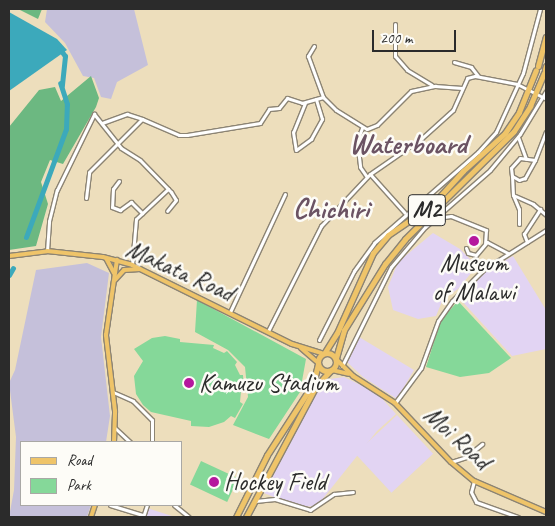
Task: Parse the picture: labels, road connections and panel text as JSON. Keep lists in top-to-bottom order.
{
  "streets": {
    "highway": ["M2"],
    "main road": ["Makata Road", "Moi Road"]
  },
  "crossings": [
    ["M2", "Makata Road"]
  ],
  "districts": ["Waterboard", "Chichiri"],
  "places": ["Museum of Malawi", "Kamuzu Stadium", "Hockey Field"],
  "legend": ["Road", "Park"],
  "scale_bar": "200 m"
}
